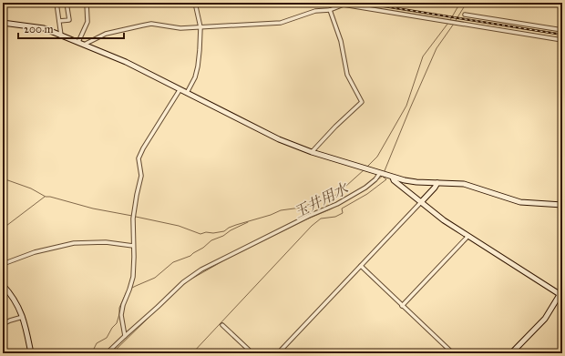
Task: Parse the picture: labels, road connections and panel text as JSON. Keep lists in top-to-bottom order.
{
  "water": ["玉井用水"],
  "scale_bar": "200 m"
}
